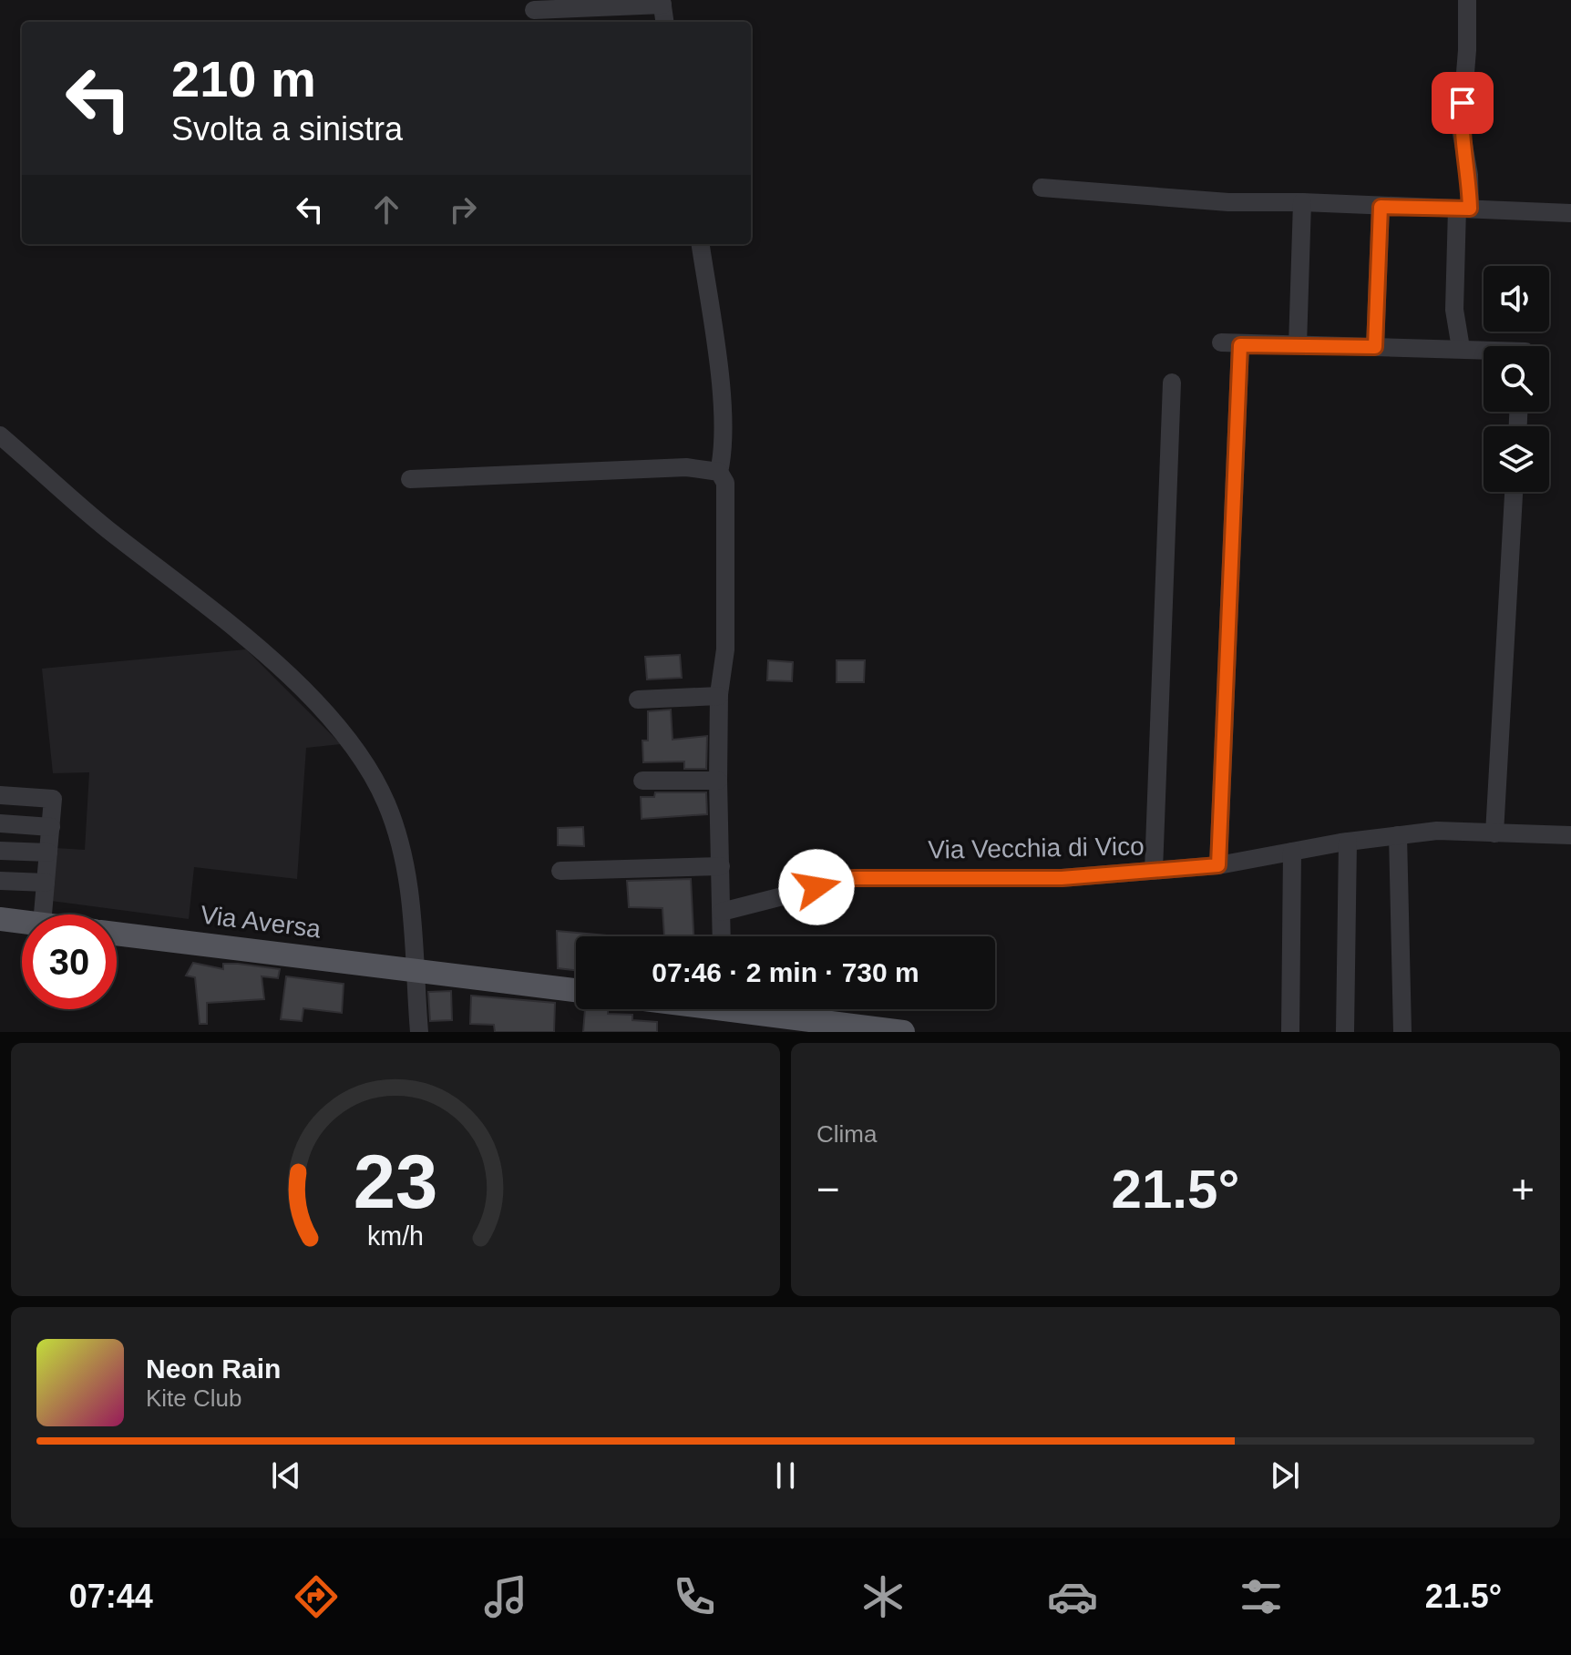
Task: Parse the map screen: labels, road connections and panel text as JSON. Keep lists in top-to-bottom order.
{
  "streets": {
    "main road": ["Via Aversa"],
    "street": ["Via Vecchia di Vico"]
  },
  "page": {
    "turn": ["210 m", "Svolta a sinistra"],
    "limit": "30",
    "trip": "07:46 · 2 min · 730 m",
    "tile": "Clima",
    "heat": ["−", "21.5°", "+"],
    "song": ["Neon Rain", "Kite Club"],
    "tabs": ["07:44", "21.5°"],
    "gauge": ["23", "km/h"]
  }
}
